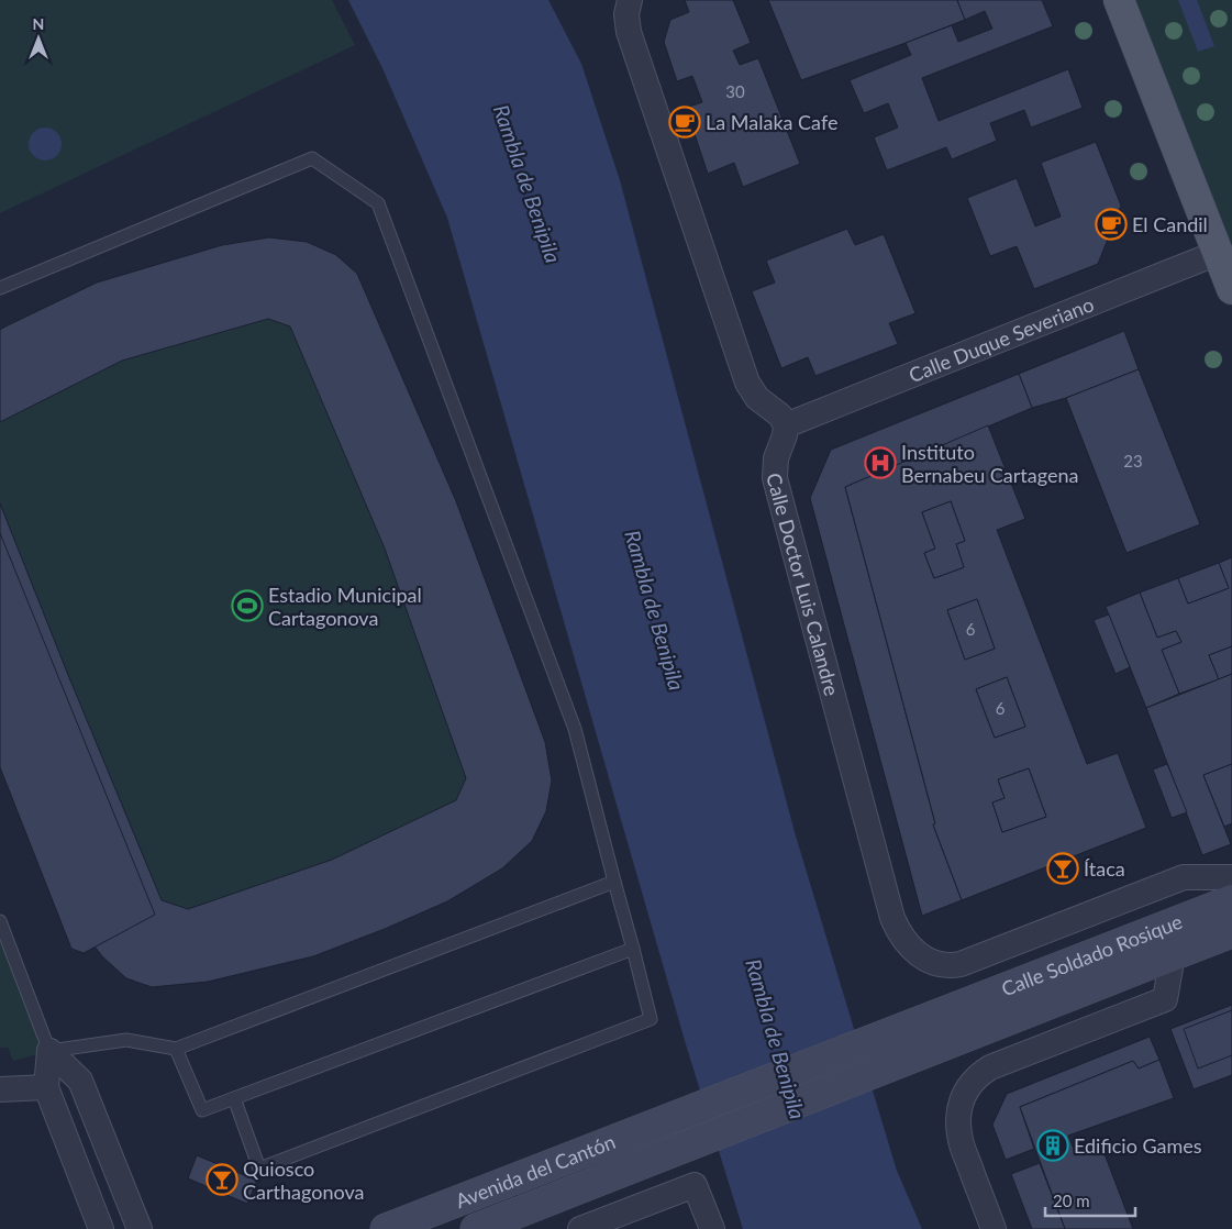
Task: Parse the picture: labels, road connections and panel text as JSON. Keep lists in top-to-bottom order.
{
  "streets": {
    "main road": ["Calle Soldado Rosique", "Avenida del Cantón"],
    "street": ["Calle Duque Severiano", "Calle Doctor Luis Calandre"]
  },
  "crossings": [
    ["Calle Duque Severiano", "Calle Doctor Luis Calandre"],
    ["Calle Doctor Luis Calandre", "Calle Soldado Rosique"],
    ["Calle Soldado Rosique", "Avenida del Cantón"]
  ],
  "water": ["Rambla de Benipila"],
  "places": {
    "cafe": ["La Malaka Cafe", "El Candil"],
    "hospital": ["Instituto Bernabeu Cartagena"],
    "sports": ["Estadio Municipal Cartagonova"],
    "bar": ["Ítaca", "Quiosco Carthagonova"],
    "building": ["Edificio Games"]
  },
  "house_numbers": [
    "30",
    "23",
    "6",
    "6"
  ],
  "scale_bar": "20 m",
  "north": "top"
}
